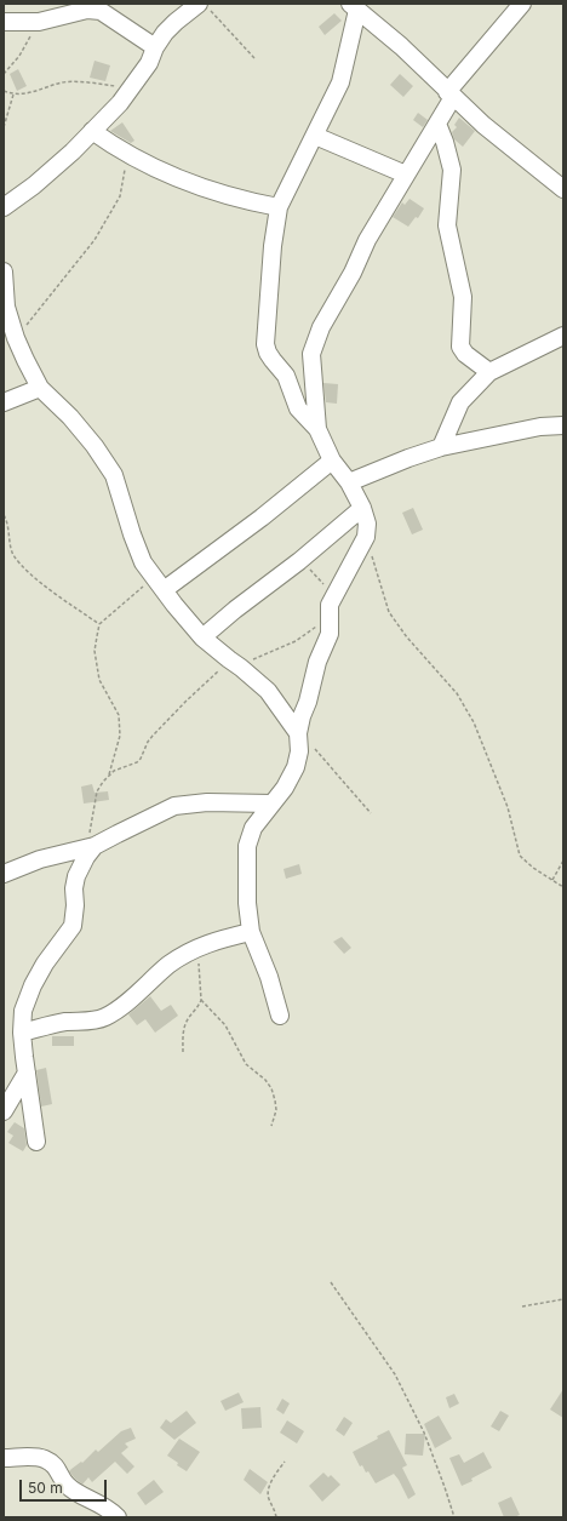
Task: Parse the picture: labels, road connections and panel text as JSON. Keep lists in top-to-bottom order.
{
  "scale_bar": "50 m"
}
